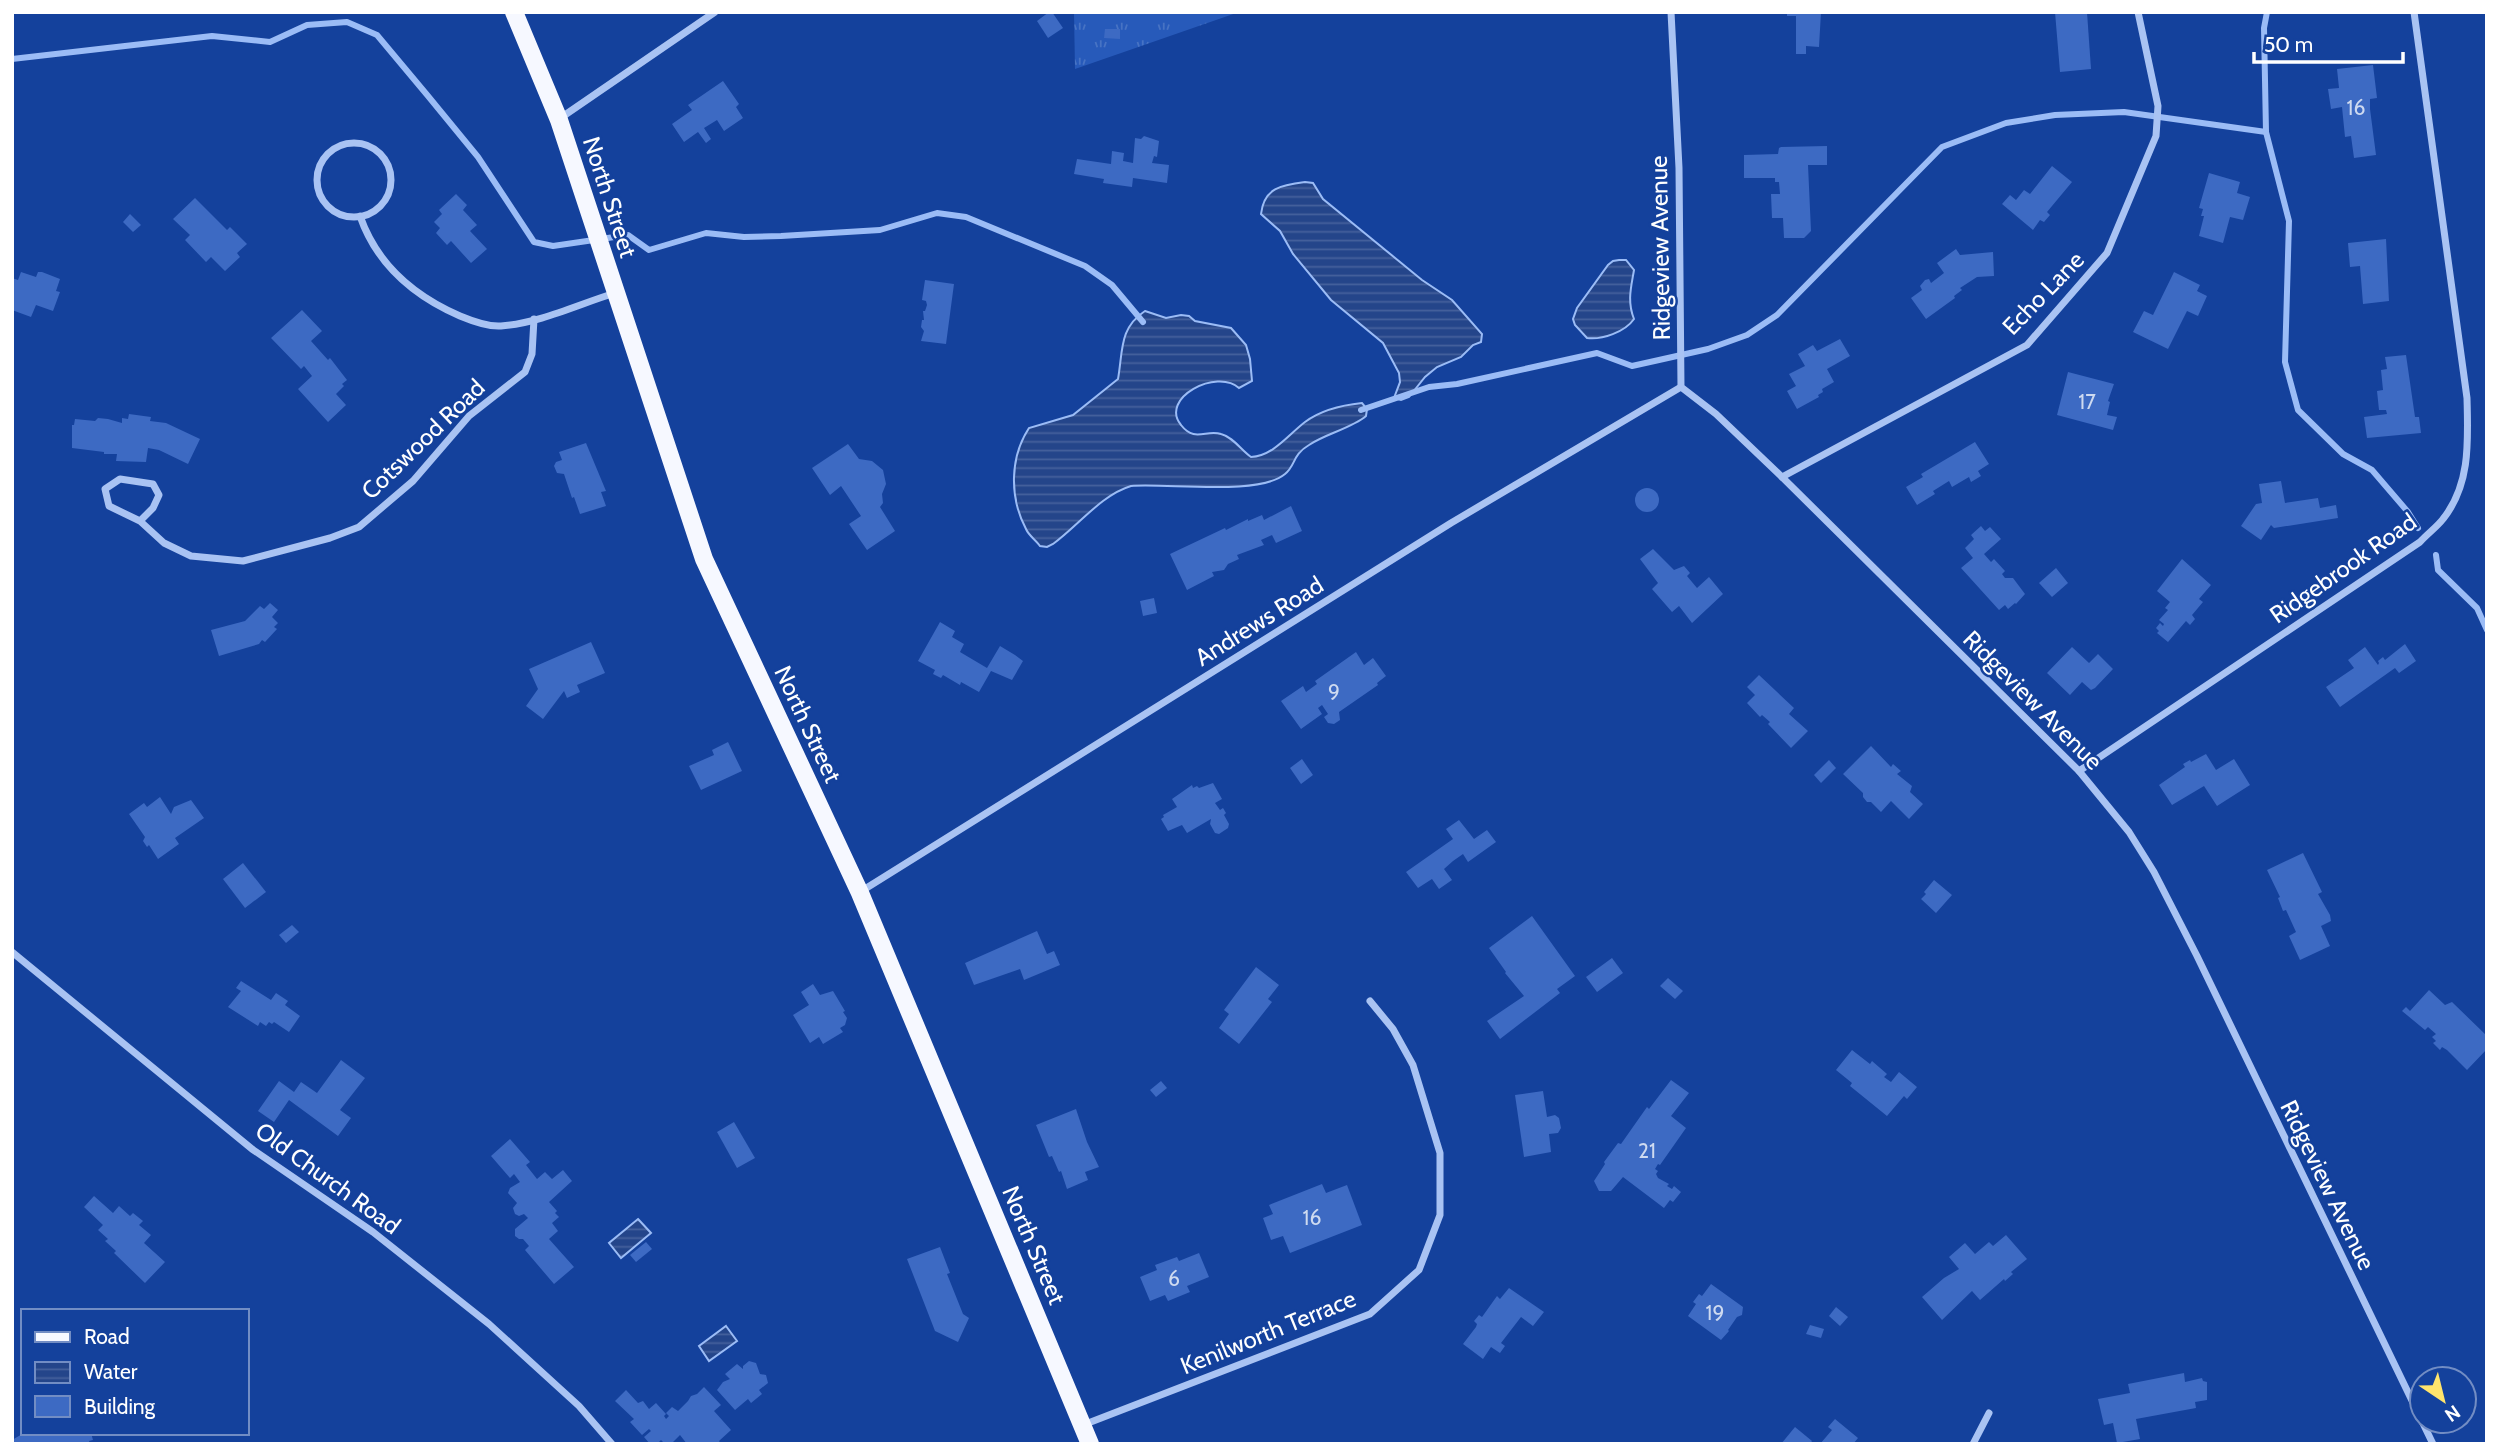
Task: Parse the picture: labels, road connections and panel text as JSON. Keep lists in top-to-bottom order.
{
  "streets": {
    "main road": ["North Street"],
    "street": [
      "Ridgeview Avenue",
      "Echo Lane",
      "Cotswood Road",
      "Ridgebrook Road",
      "Andrews Road",
      "Old Church Road",
      "Kenilworth Terrace"
    ]
  },
  "crossings": [
    ["North Street", "Andrews Road"],
    ["North Street", "Kenilworth Terrace"],
    ["Ridgeview Avenue", "Echo Lane"],
    ["Ridgeview Avenue", "Ridgebrook Road"],
    ["Ridgeview Avenue", "Andrews Road"]
  ],
  "house_numbers": [
    "16",
    "17",
    "9",
    "21",
    "16",
    "6",
    "19"
  ],
  "legend": ["Road", "Water", "Building"],
  "scale_bar": "50 m",
  "north": "bottom right"
}
